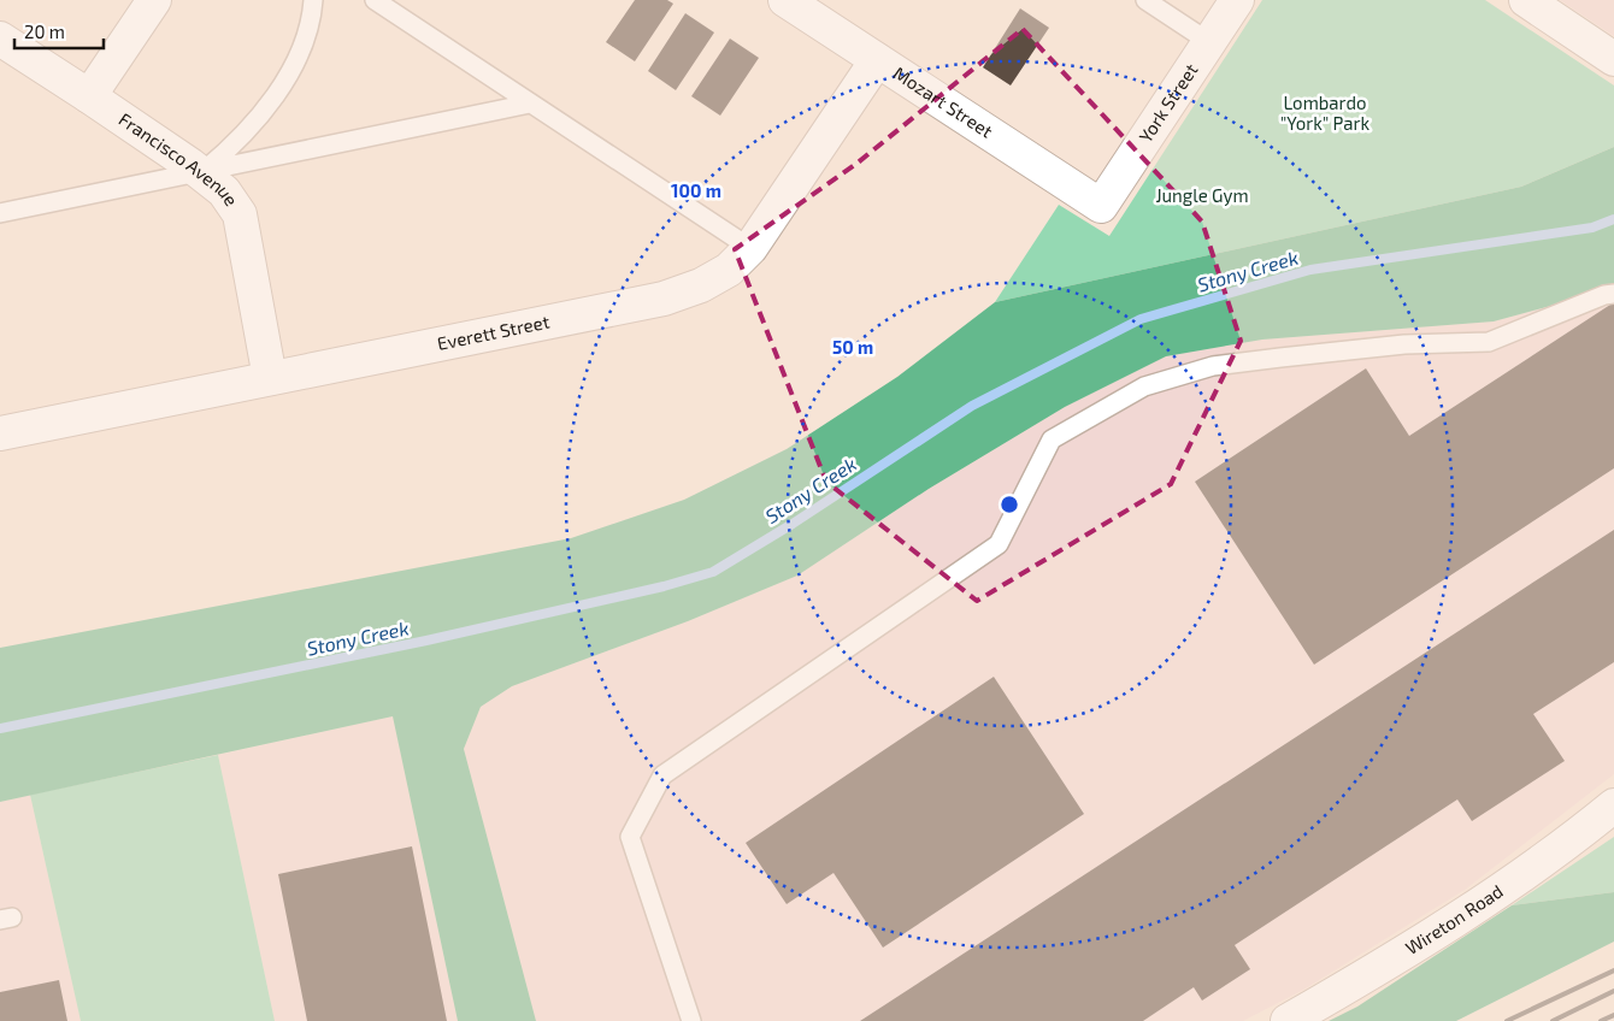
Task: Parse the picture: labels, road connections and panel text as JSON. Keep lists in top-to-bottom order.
{
  "streets": {
    "street": [
      "York Street",
      "Mozart Street",
      "Francisco Avenue",
      "Everett Street",
      "Wireton Road"
    ]
  },
  "crossings": [
    ["York Street", "Mozart Street"],
    ["Mozart Street", "Everett Street"],
    ["Francisco Avenue", "Everett Street"]
  ],
  "water": ["Stony Creek"],
  "parks": ["Lombardo \"York\" Park", "Jungle Gym"],
  "scale_bar": "20 m",
  "rings": ["100 m", "50 m"]
}
